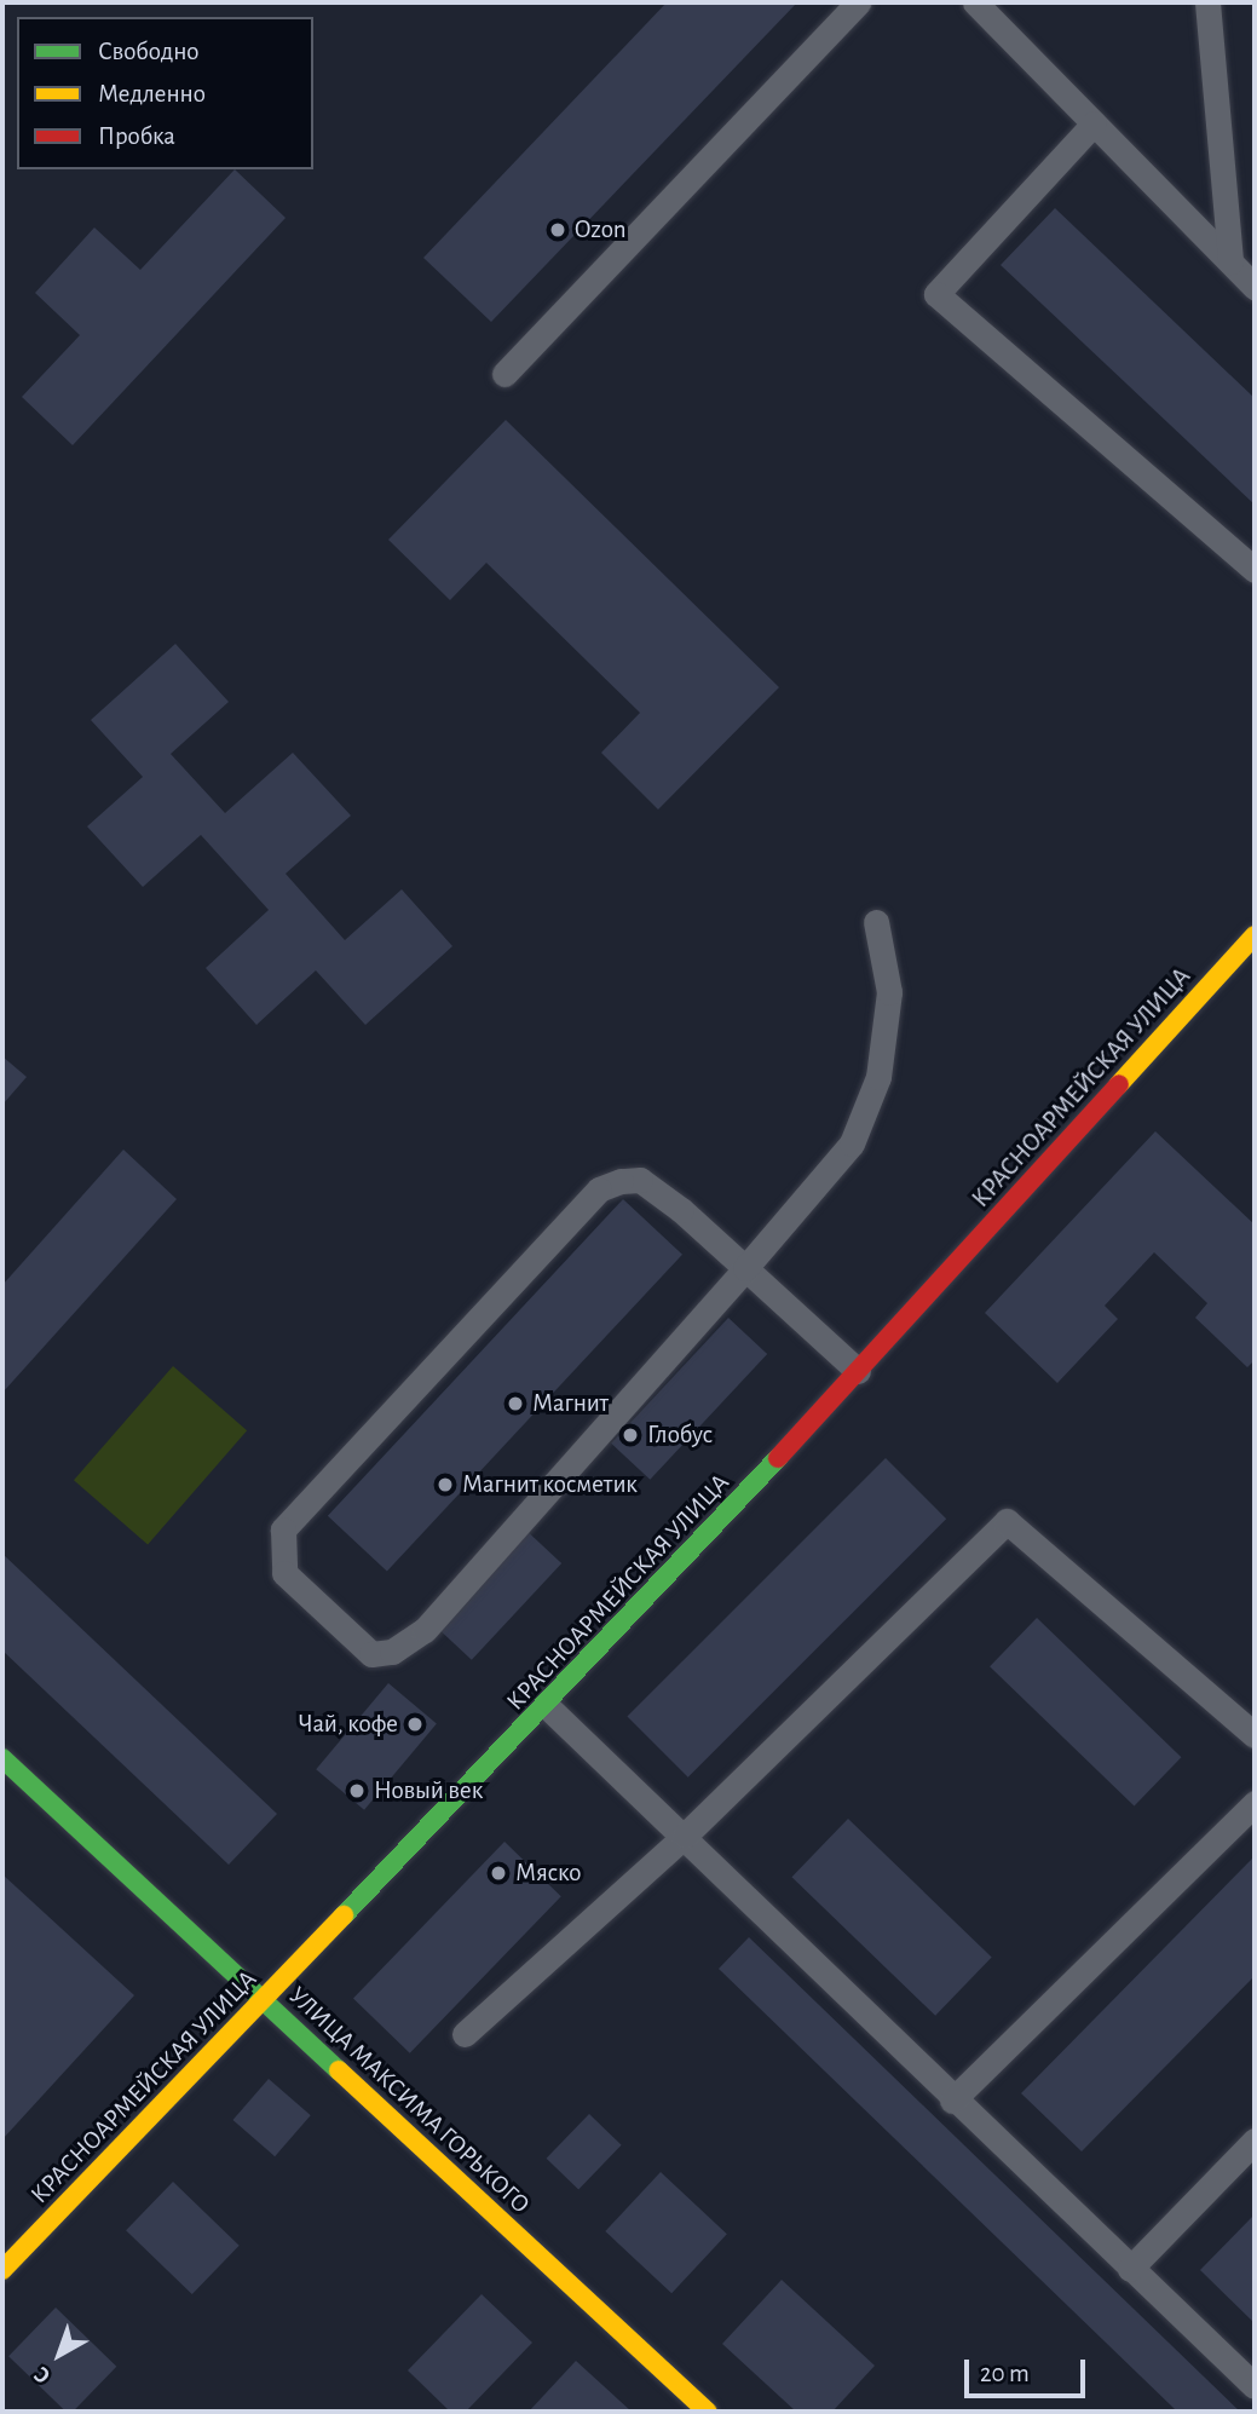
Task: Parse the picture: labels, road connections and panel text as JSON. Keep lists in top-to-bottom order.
{
  "streets": {
    "street": ["КРАСНОАРМЕЙСКАЯ УЛИЦА", "УЛИЦА МАКСИМА ГОРЬКОГО"]
  },
  "crossings": [
    ["КРАСНОАРМЕЙСКАЯ УЛИЦА", "УЛИЦА МАКСИМА ГОРЬКОГО"]
  ],
  "places": [
    "Ozon",
    "Магнит",
    "Глобус",
    "Магнит косметик",
    "Чай, кофе",
    "Новый век",
    "Мяско"
  ],
  "legend": ["Свободно", "Медленно", "Пробка"],
  "scale_bar": "20 m",
  "north": "bottom left"
}
